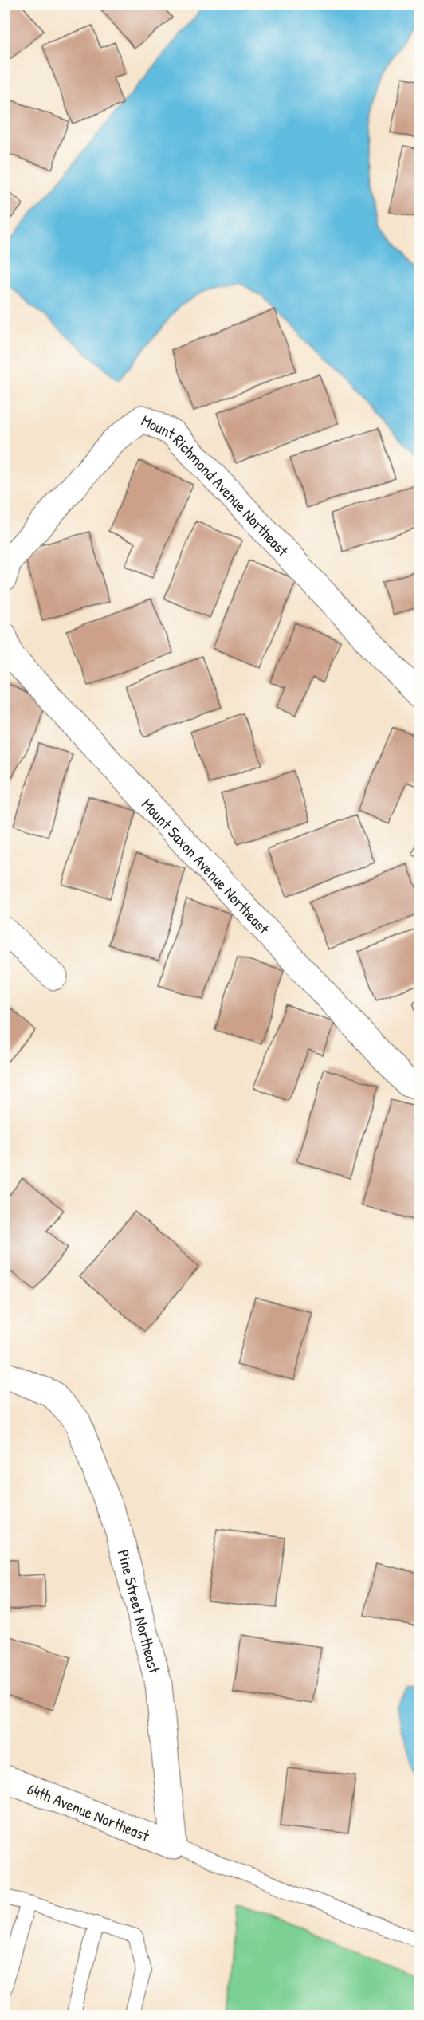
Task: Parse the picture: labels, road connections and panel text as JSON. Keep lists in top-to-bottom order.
{
  "streets": {
    "street": [
      "Mount Richmond Avenue Northeast",
      "Mount Saxon Avenue Northeast",
      "Pine Street Northeast",
      "64th Avenue Northeast"
    ]
  },
  "crossings": [
    ["Pine Street Northeast", "64th Avenue Northeast"]
  ]
}
